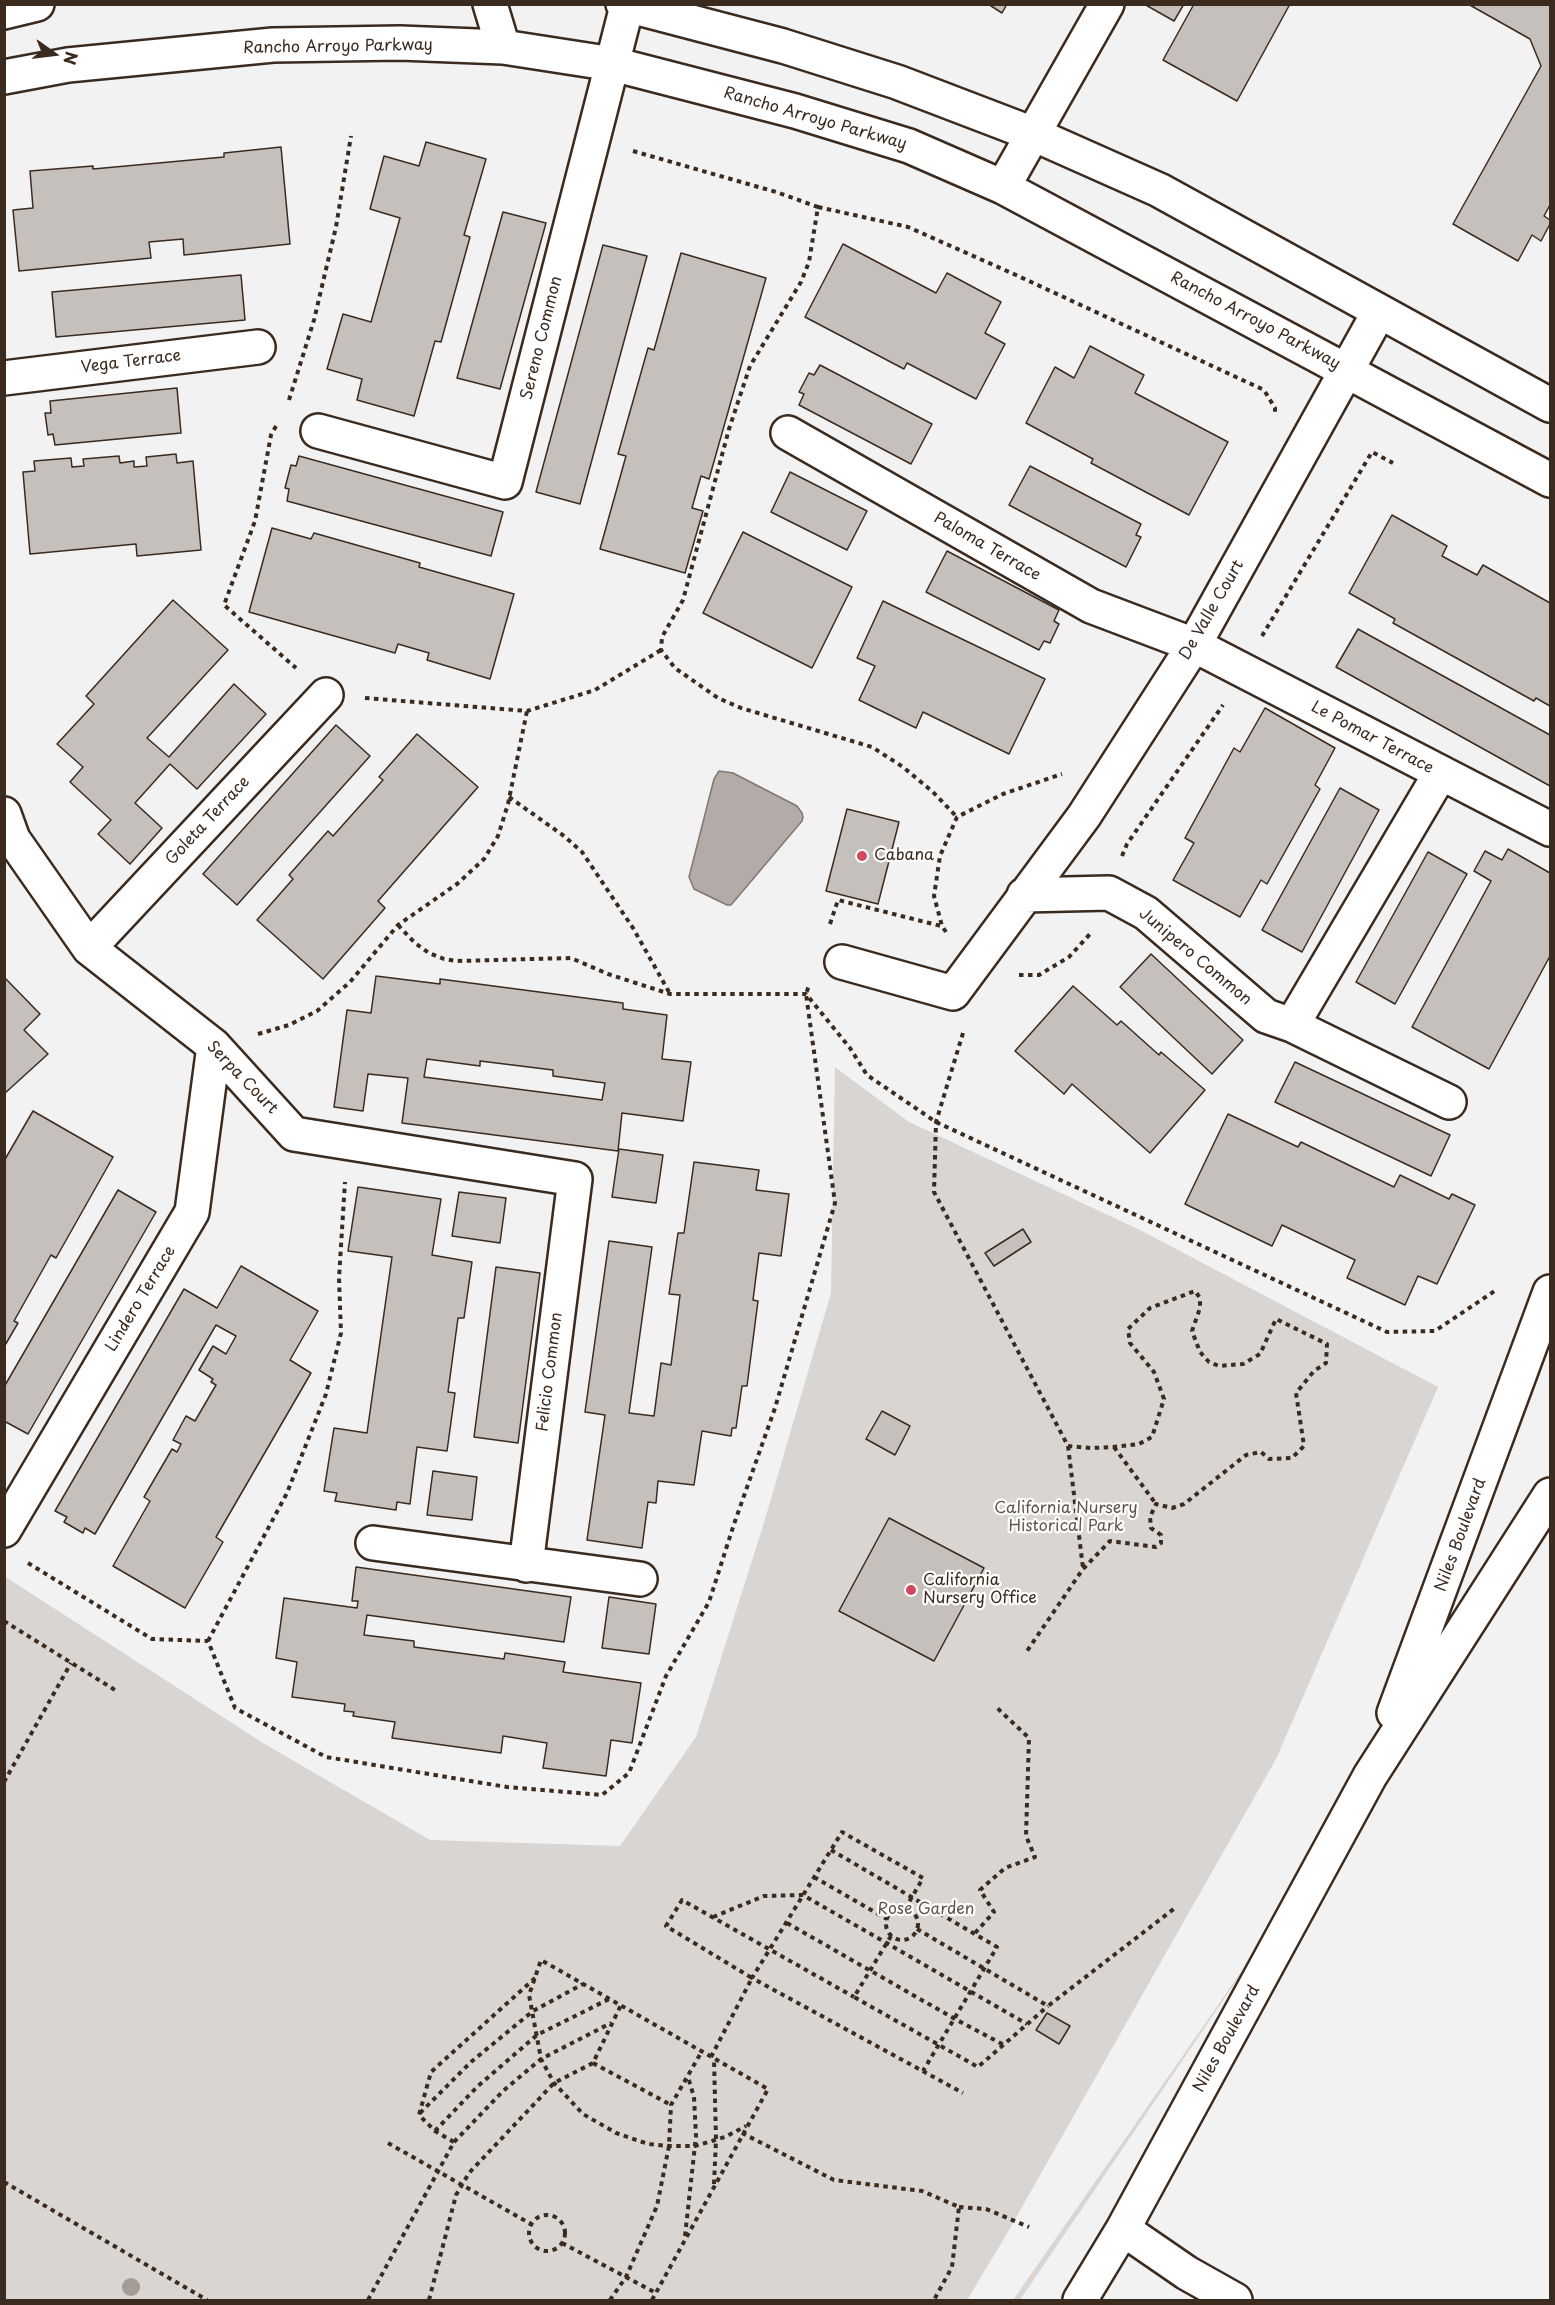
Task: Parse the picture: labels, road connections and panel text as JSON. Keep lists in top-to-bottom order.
{
  "streets": {
    "street": [
      "Rancho Arroyo Parkway",
      "Sereno Common",
      "Vega Terrace",
      "Paloma Terrace",
      "De Valle Court",
      "Le Pomar Terrace",
      "Goleta Terrace",
      "Junipero Common",
      "Serpa Court",
      "Lindero Terrace",
      "Felicio Common",
      "Niles Boulevard"
    ]
  },
  "crossings": [
    ["Rancho Arroyo Parkway", "Sereno Common"],
    ["Rancho Arroyo Parkway", "De Valle Court"],
    ["Paloma Terrace", "De Valle Court"],
    ["Paloma Terrace", "Le Pomar Terrace"],
    ["De Valle Court", "Le Pomar Terrace"],
    ["De Valle Court", "Junipero Common"],
    ["Goleta Terrace", "Serpa Court"],
    ["Serpa Court", "Lindero Terrace"],
    ["Serpa Court", "Felicio Common"]
  ],
  "parks": ["California Nursery Historical Park", "Rose Garden"],
  "places": ["Cabana", "California Nursery Office"],
  "north": "right"
}
